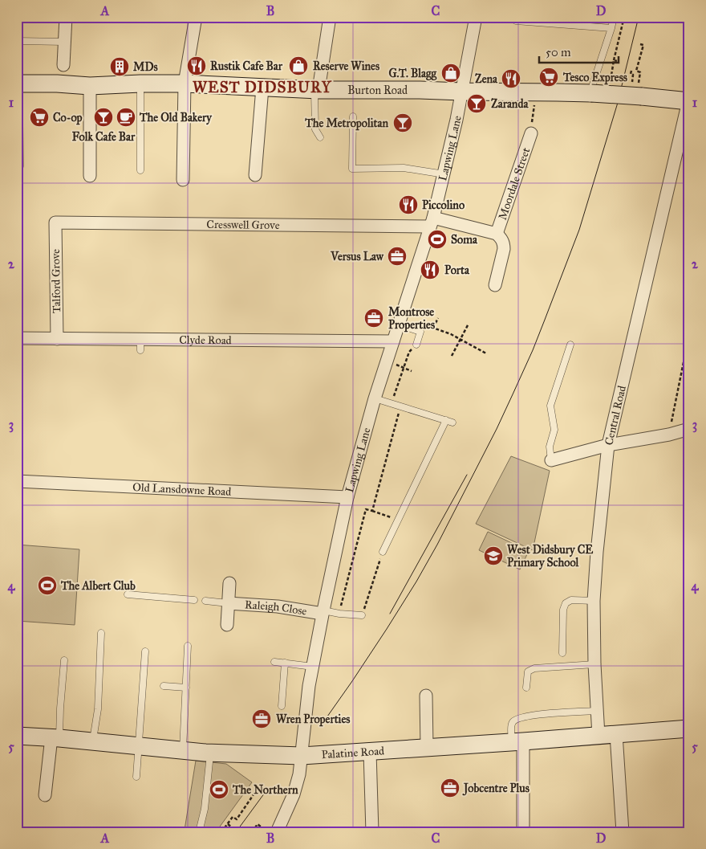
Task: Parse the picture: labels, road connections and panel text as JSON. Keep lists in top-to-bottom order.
{
  "streets": {
    "street": [
      "Burton Road",
      "Lapwing Lane",
      "Moordale Street",
      "Cresswell Grove",
      "Talford Grove",
      "Clyde Road",
      "Central Road",
      "Old Lansdowne Road",
      "Raleigh Close",
      "Palatine Road"
    ]
  },
  "crossings": [
    ["Burton Road", "Lapwing Lane"],
    ["Burton Road", "Central Road"],
    ["Lapwing Lane", "Cresswell Grove"],
    ["Lapwing Lane", "Clyde Road"],
    ["Lapwing Lane", "Old Lansdowne Road"],
    ["Lapwing Lane", "Raleigh Close"],
    ["Lapwing Lane", "Palatine Road"],
    ["Moordale Street", "Cresswell Grove"],
    ["Cresswell Grove", "Talford Grove"],
    ["Talford Grove", "Clyde Road"],
    ["Central Road", "Palatine Road"]
  ],
  "districts": ["WEST DIDSBURY"],
  "places": {
    "restaurant": [
      "Rustik Cafe Bar",
      "Zena",
      "Piccolino",
      "Porta"
    ],
    "shop": ["Reserve Wines", "G.T. Blagg"],
    "building": ["MDs"],
    "supermarket": ["Tesco Express", "Co-op"],
    "bar": ["Zaranda", "Folk Cafe Bar", "The Metropolitan"],
    "cafe": ["The Old Bakery"],
    "sports": ["Soma", "The Albert Club", "The Northern"],
    "office": [
      "Versus Law",
      "Montrose Properties",
      "Wren Properties",
      "Jobcentre Plus"
    ],
    "school or university": ["West Didsbury CE Primary School"]
  },
  "scale_bar": "50 m",
  "grid": {
    "columns": [
      "A",
      "B",
      "C",
      "D"
    ],
    "rows": [
      "1",
      "2",
      "3",
      "4",
      "5"
    ]
  }
}
